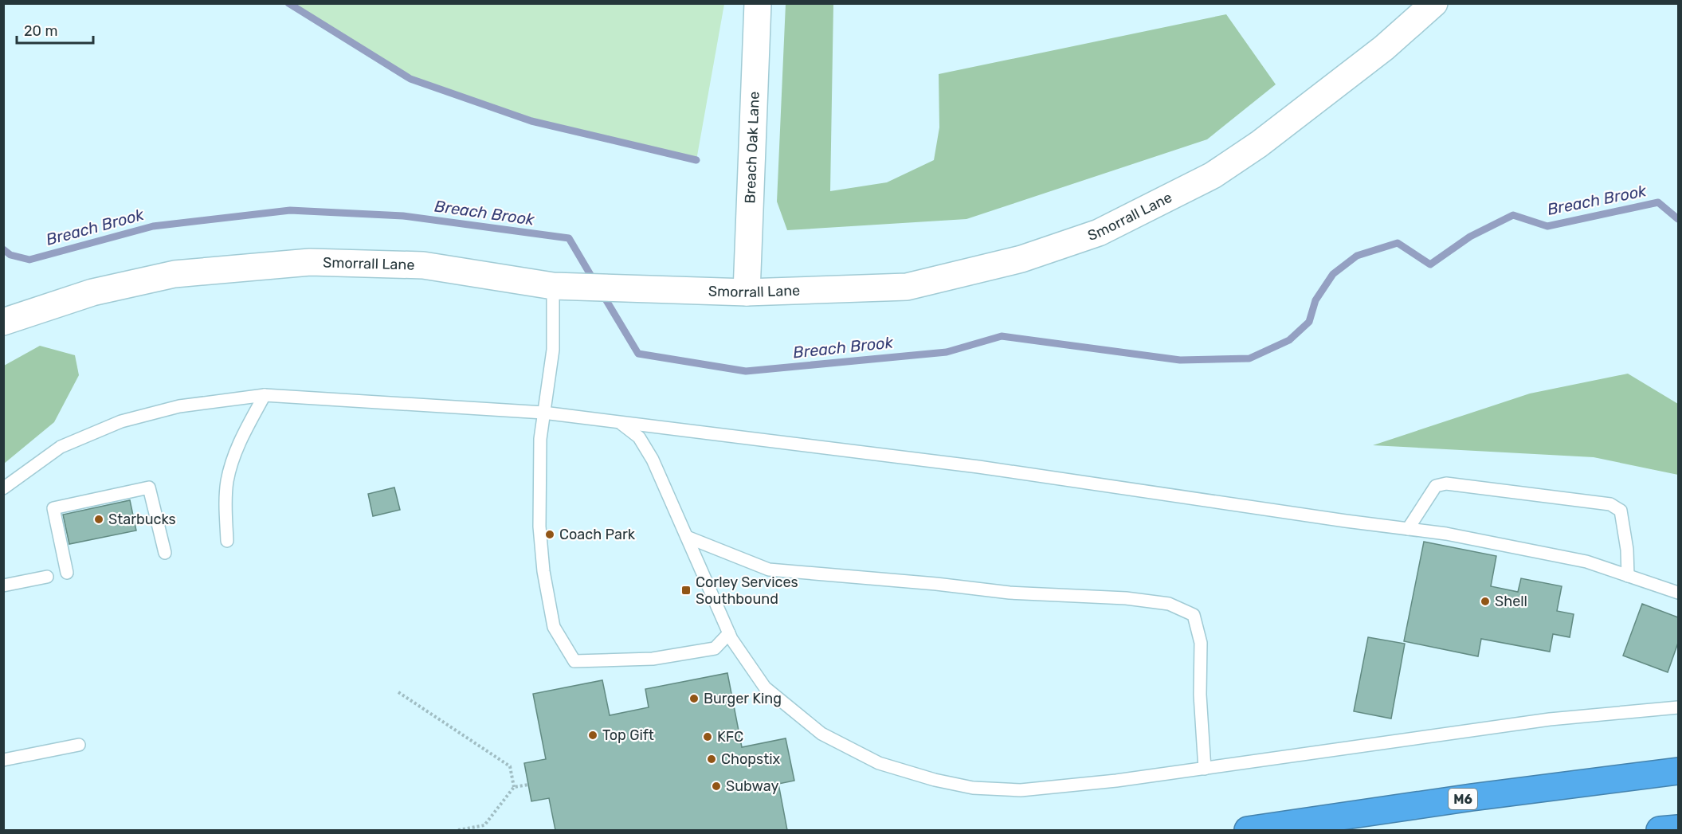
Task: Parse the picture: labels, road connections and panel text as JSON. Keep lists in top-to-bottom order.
{
  "streets": {
    "highway": ["M6"],
    "street": ["Breach Oak Lane", "Smorrall Lane"]
  },
  "crossings": [
    ["Breach Oak Lane", "Smorrall Lane"]
  ],
  "water": ["Breach Brook"],
  "places": {
    "other": [
      "Starbucks",
      "Coach Park",
      "Shell",
      "Burger King",
      "Top Gift",
      "KFC",
      "Chopstix",
      "Subway"
    ],
    "transit": ["Corley Services Southbound"]
  },
  "scale_bar": "20 m"
}
